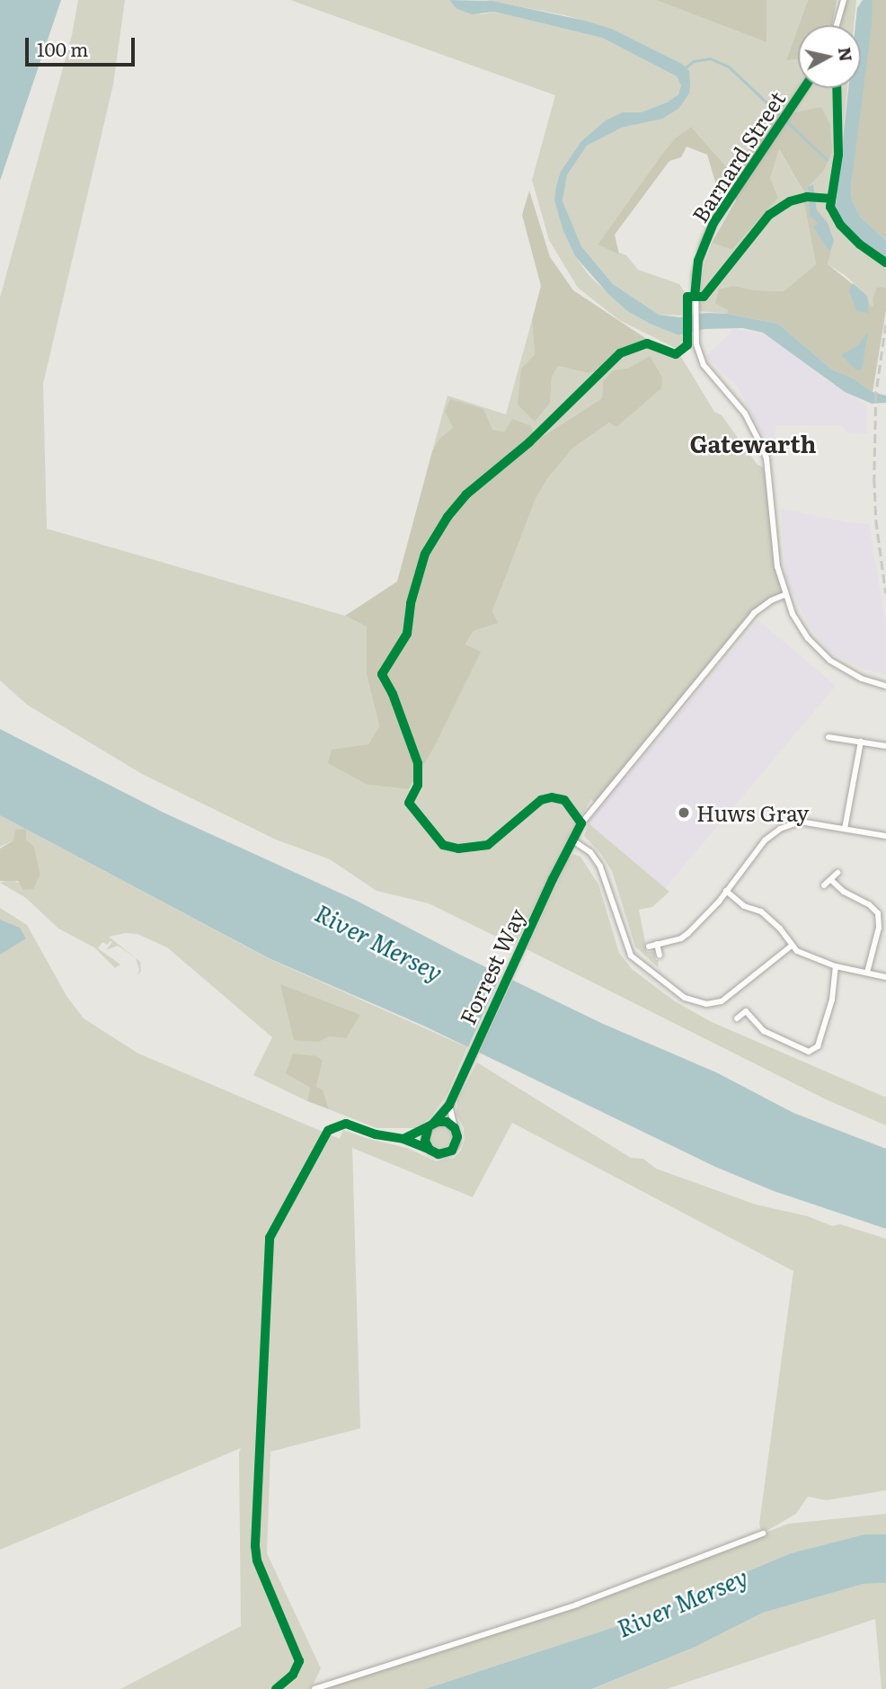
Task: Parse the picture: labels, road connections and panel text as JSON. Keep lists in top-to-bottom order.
{
  "streets": {
    "street": ["Barnard Street", "Forrest Way"]
  },
  "crossings": [
    ["Barnard Street", "Forrest Way"]
  ],
  "districts": ["Gatewarth"],
  "water": ["River Mersey"],
  "places": ["Huws Gray"],
  "scale_bar": "100 m",
  "north": "right"
}
